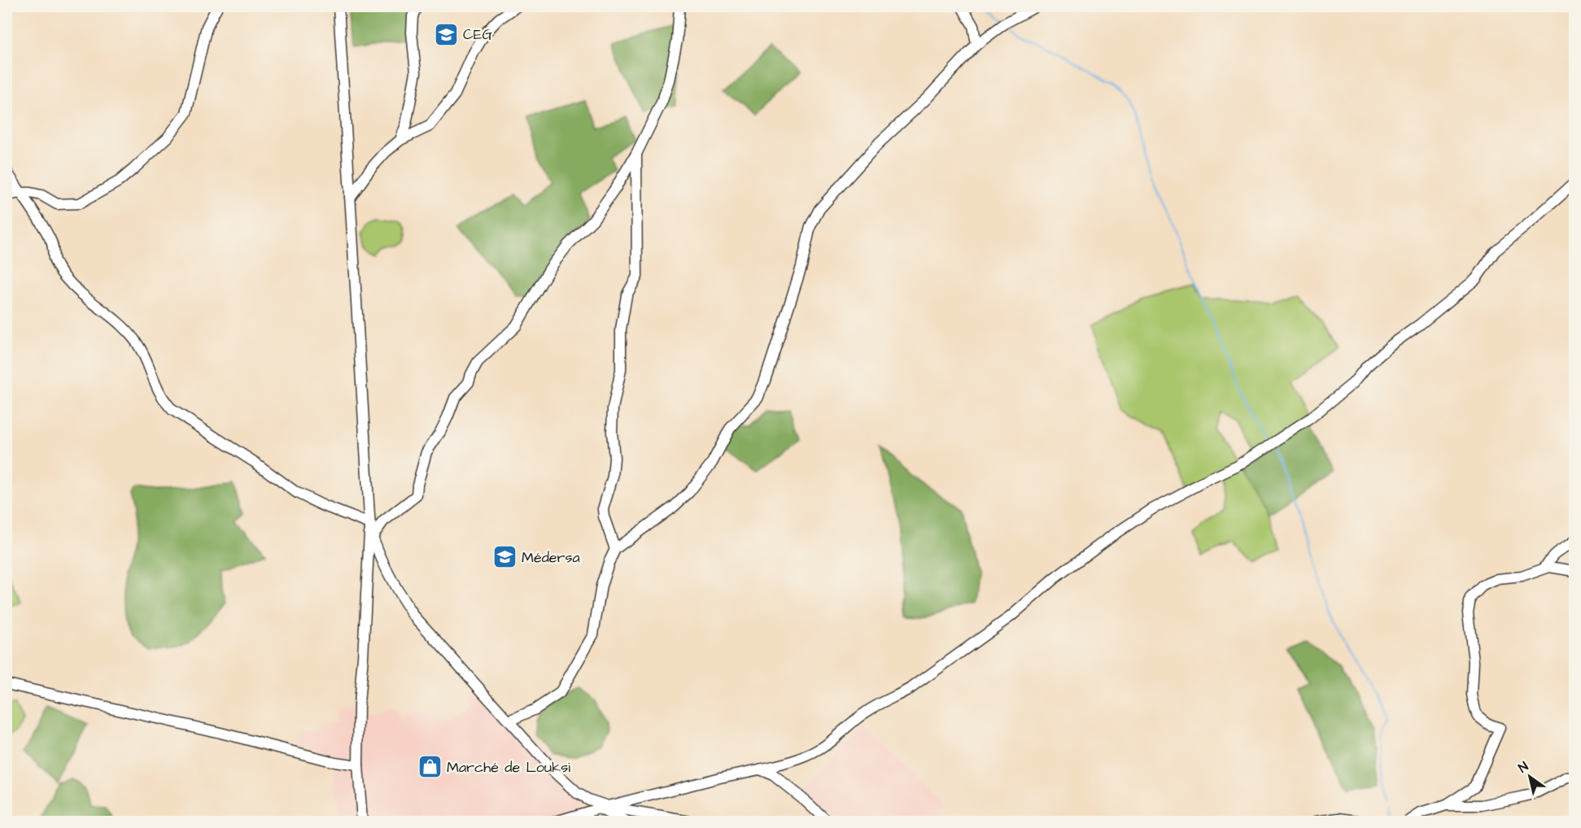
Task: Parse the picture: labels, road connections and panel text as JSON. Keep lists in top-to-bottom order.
{
  "places": {
    "school or university": ["CEG", "Médersa"],
    "shop": ["Marché de Louksi"]
  },
  "north": "top left"
}
